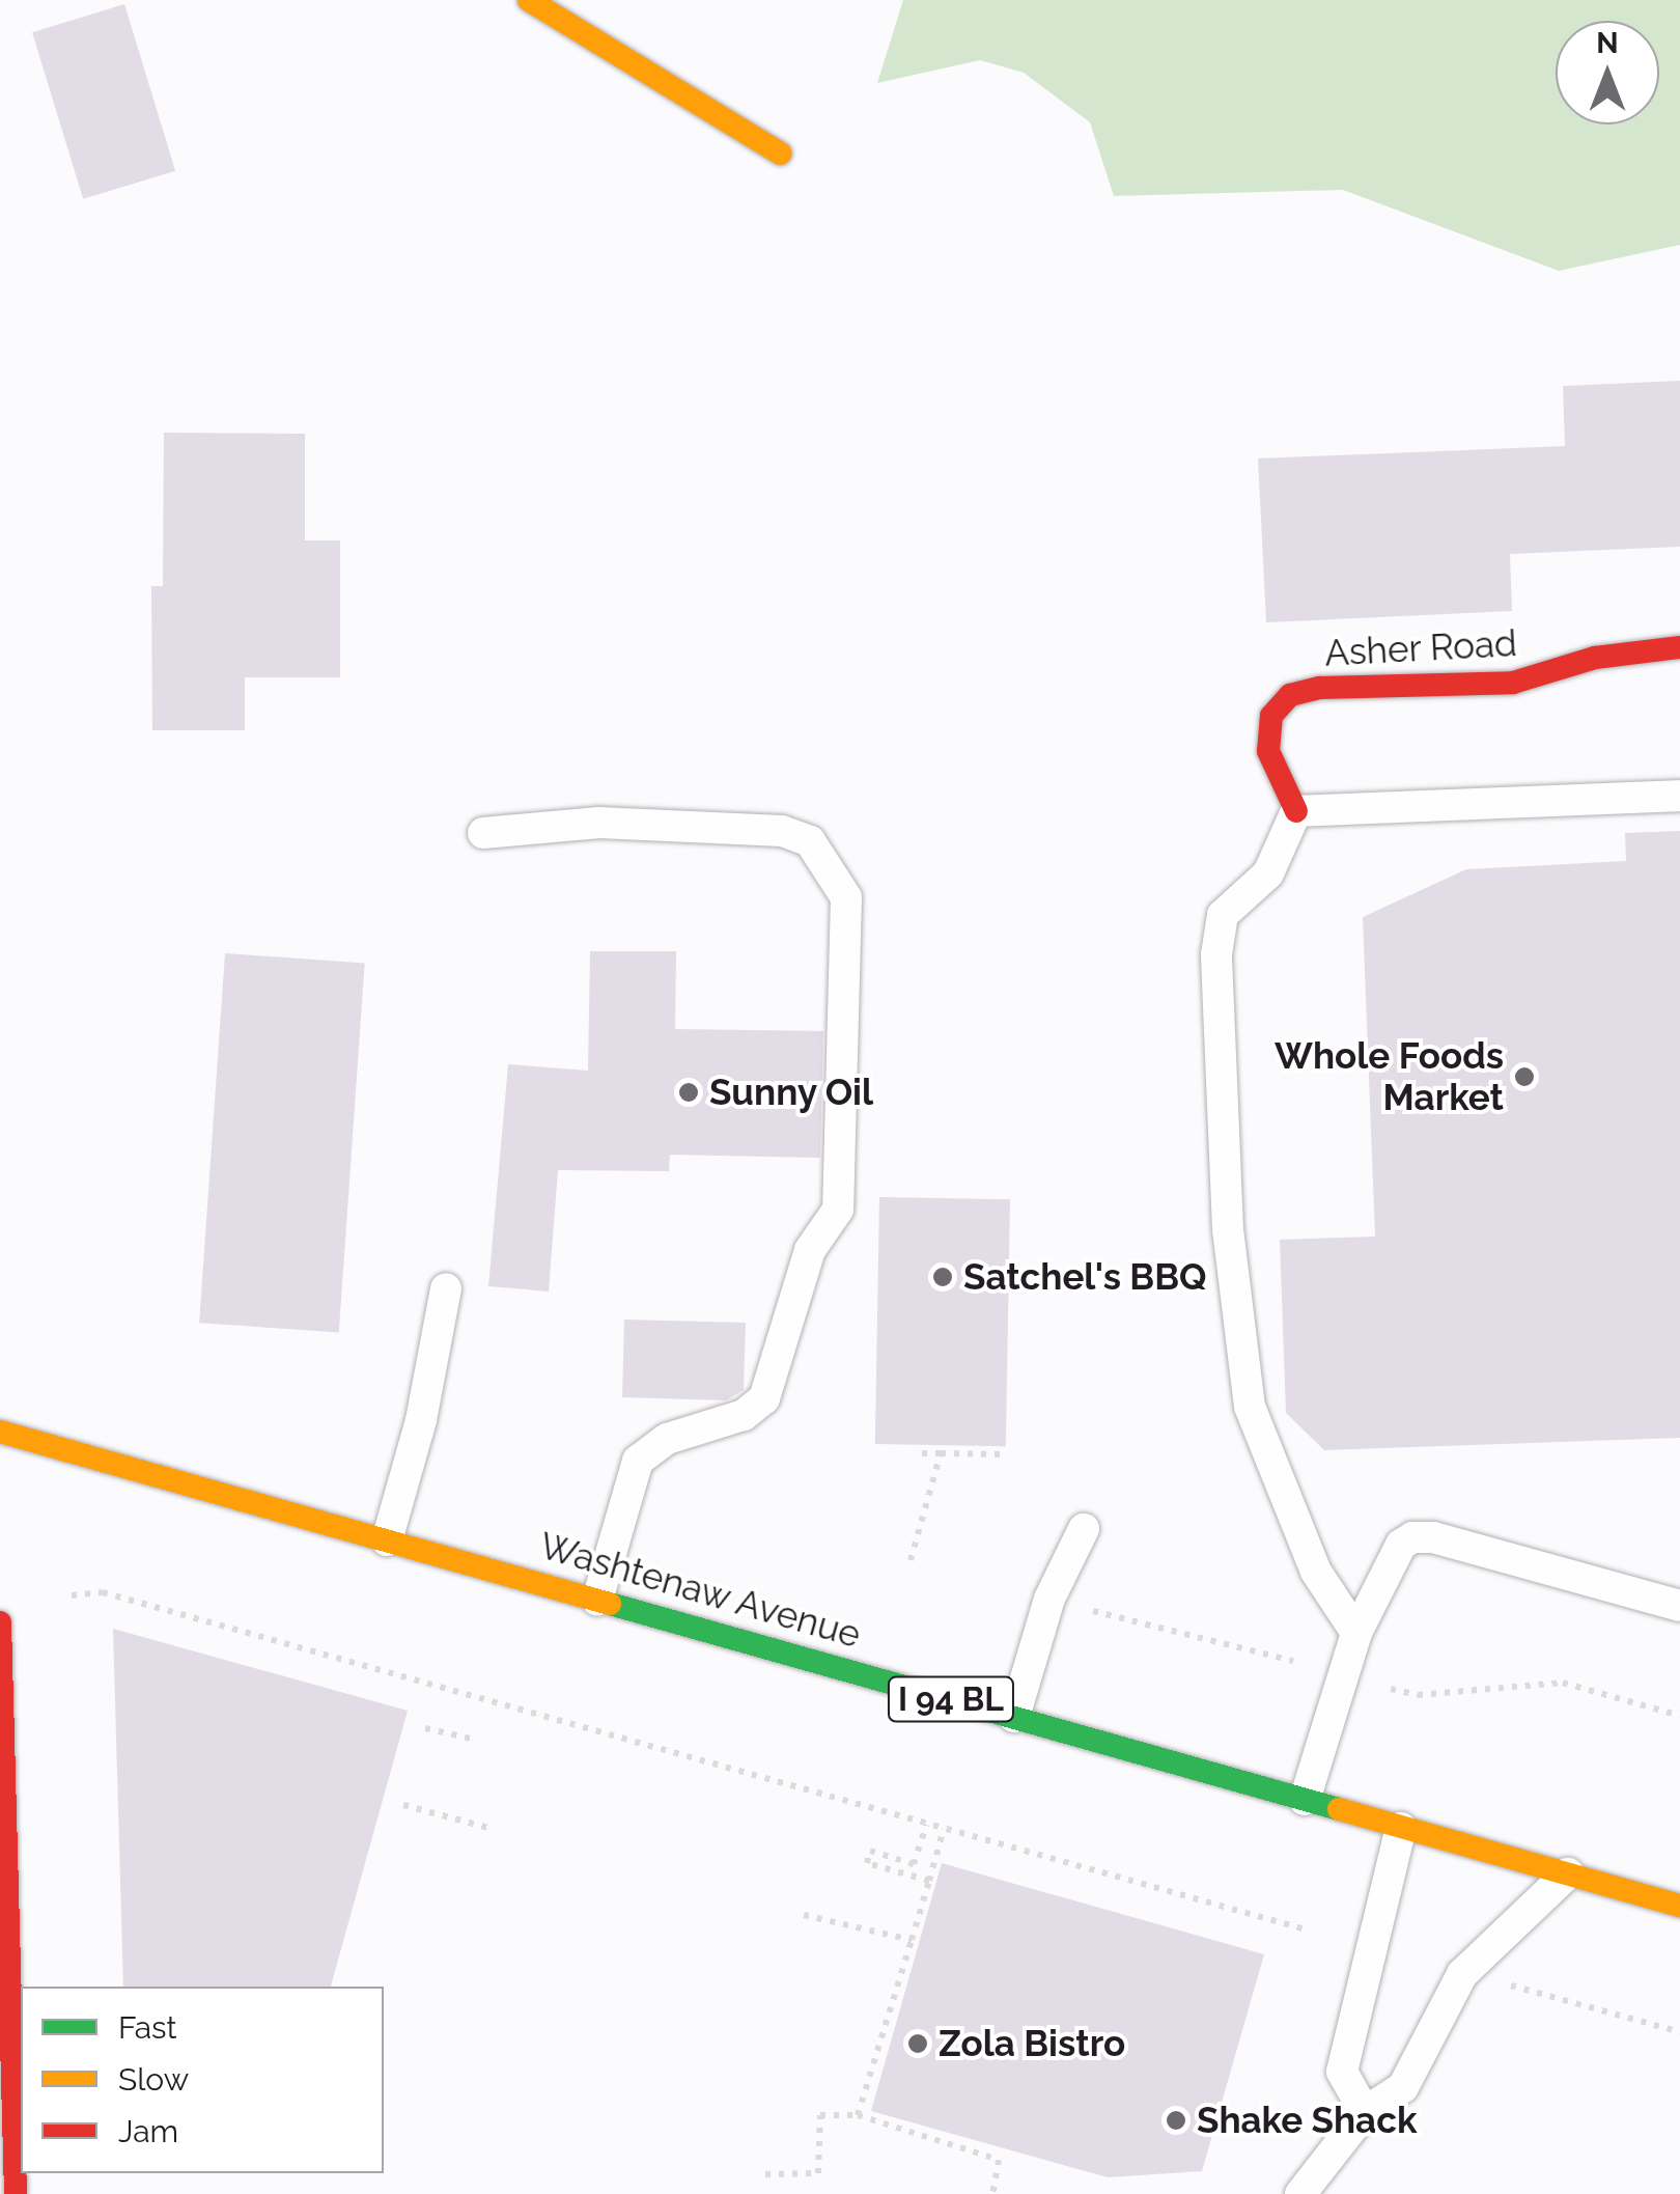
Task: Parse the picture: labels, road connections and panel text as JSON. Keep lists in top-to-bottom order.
{
  "streets": {
    "main road": ["Asher Road", "Washtenaw Avenue", "I 94 BL"]
  },
  "places": [
    "Whole Foods Market",
    "Sunny Oil",
    "Satchel's BBQ",
    "Zola Bistro",
    "Shake Shack"
  ],
  "legend": ["Fast", "Slow", "Jam"],
  "north": "top"
}
